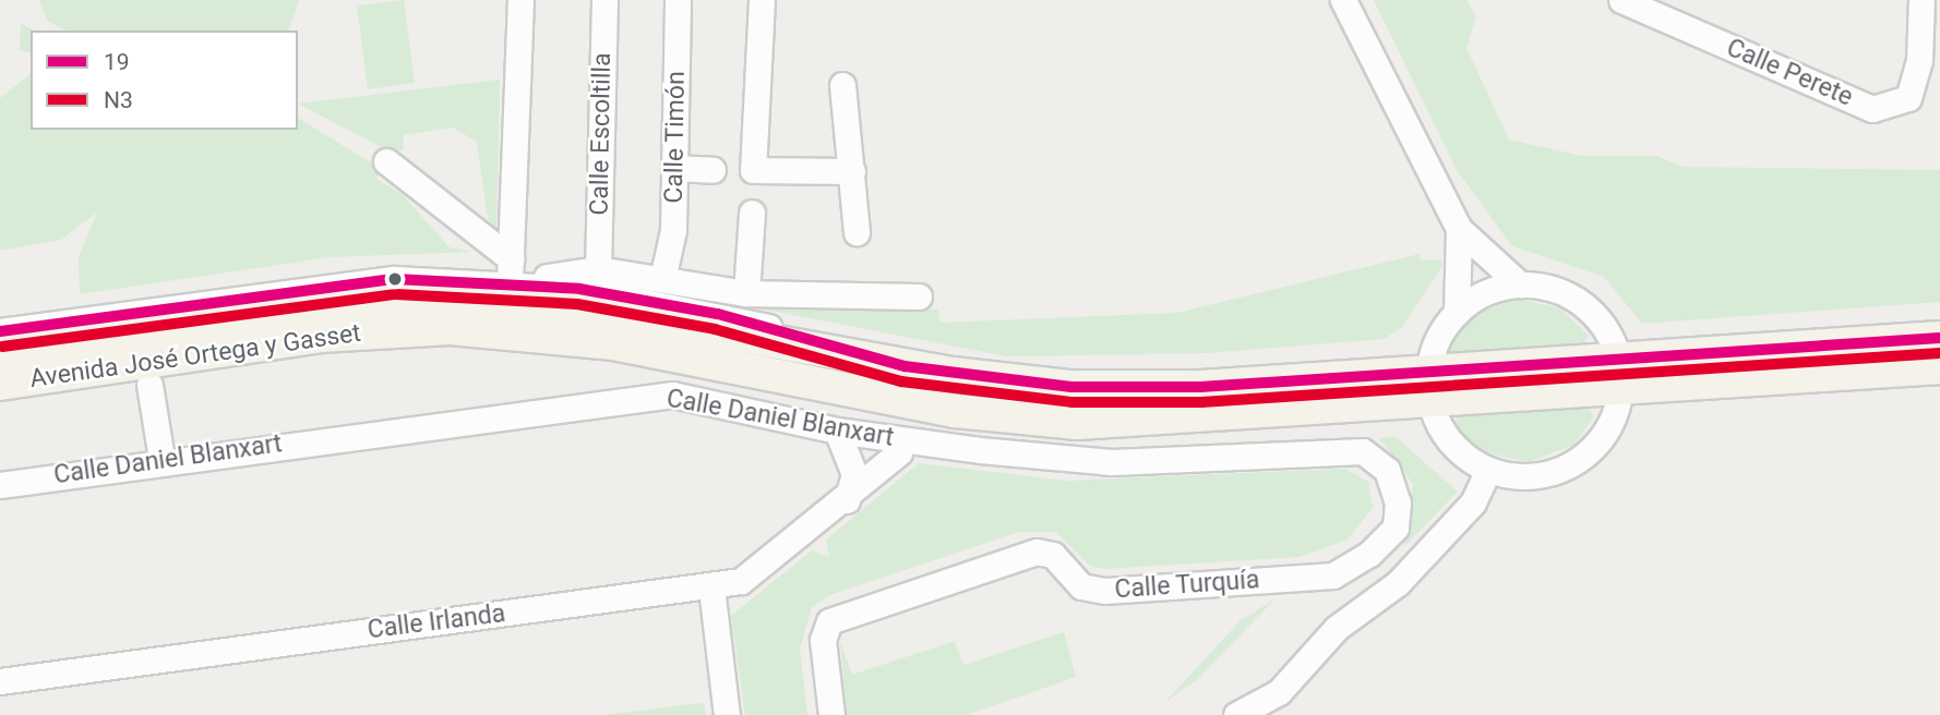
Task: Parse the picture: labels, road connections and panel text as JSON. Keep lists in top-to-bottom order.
{
  "streets": {
    "main road": ["Avenida José Ortega y Gasset"],
    "street": [
      "Calle Perete",
      "Calle Escoltilla",
      "Calle Timón",
      "Calle Daniel Blanxart",
      "Calle Turquía",
      "Calle Irlanda"
    ]
  },
  "crossings": [
    ["Calle Daniel Blanxart", "Calle Turquía"]
  ],
  "lines": ["transit line 19", "transit line N3"],
  "legend": ["19", "N3"]
}
